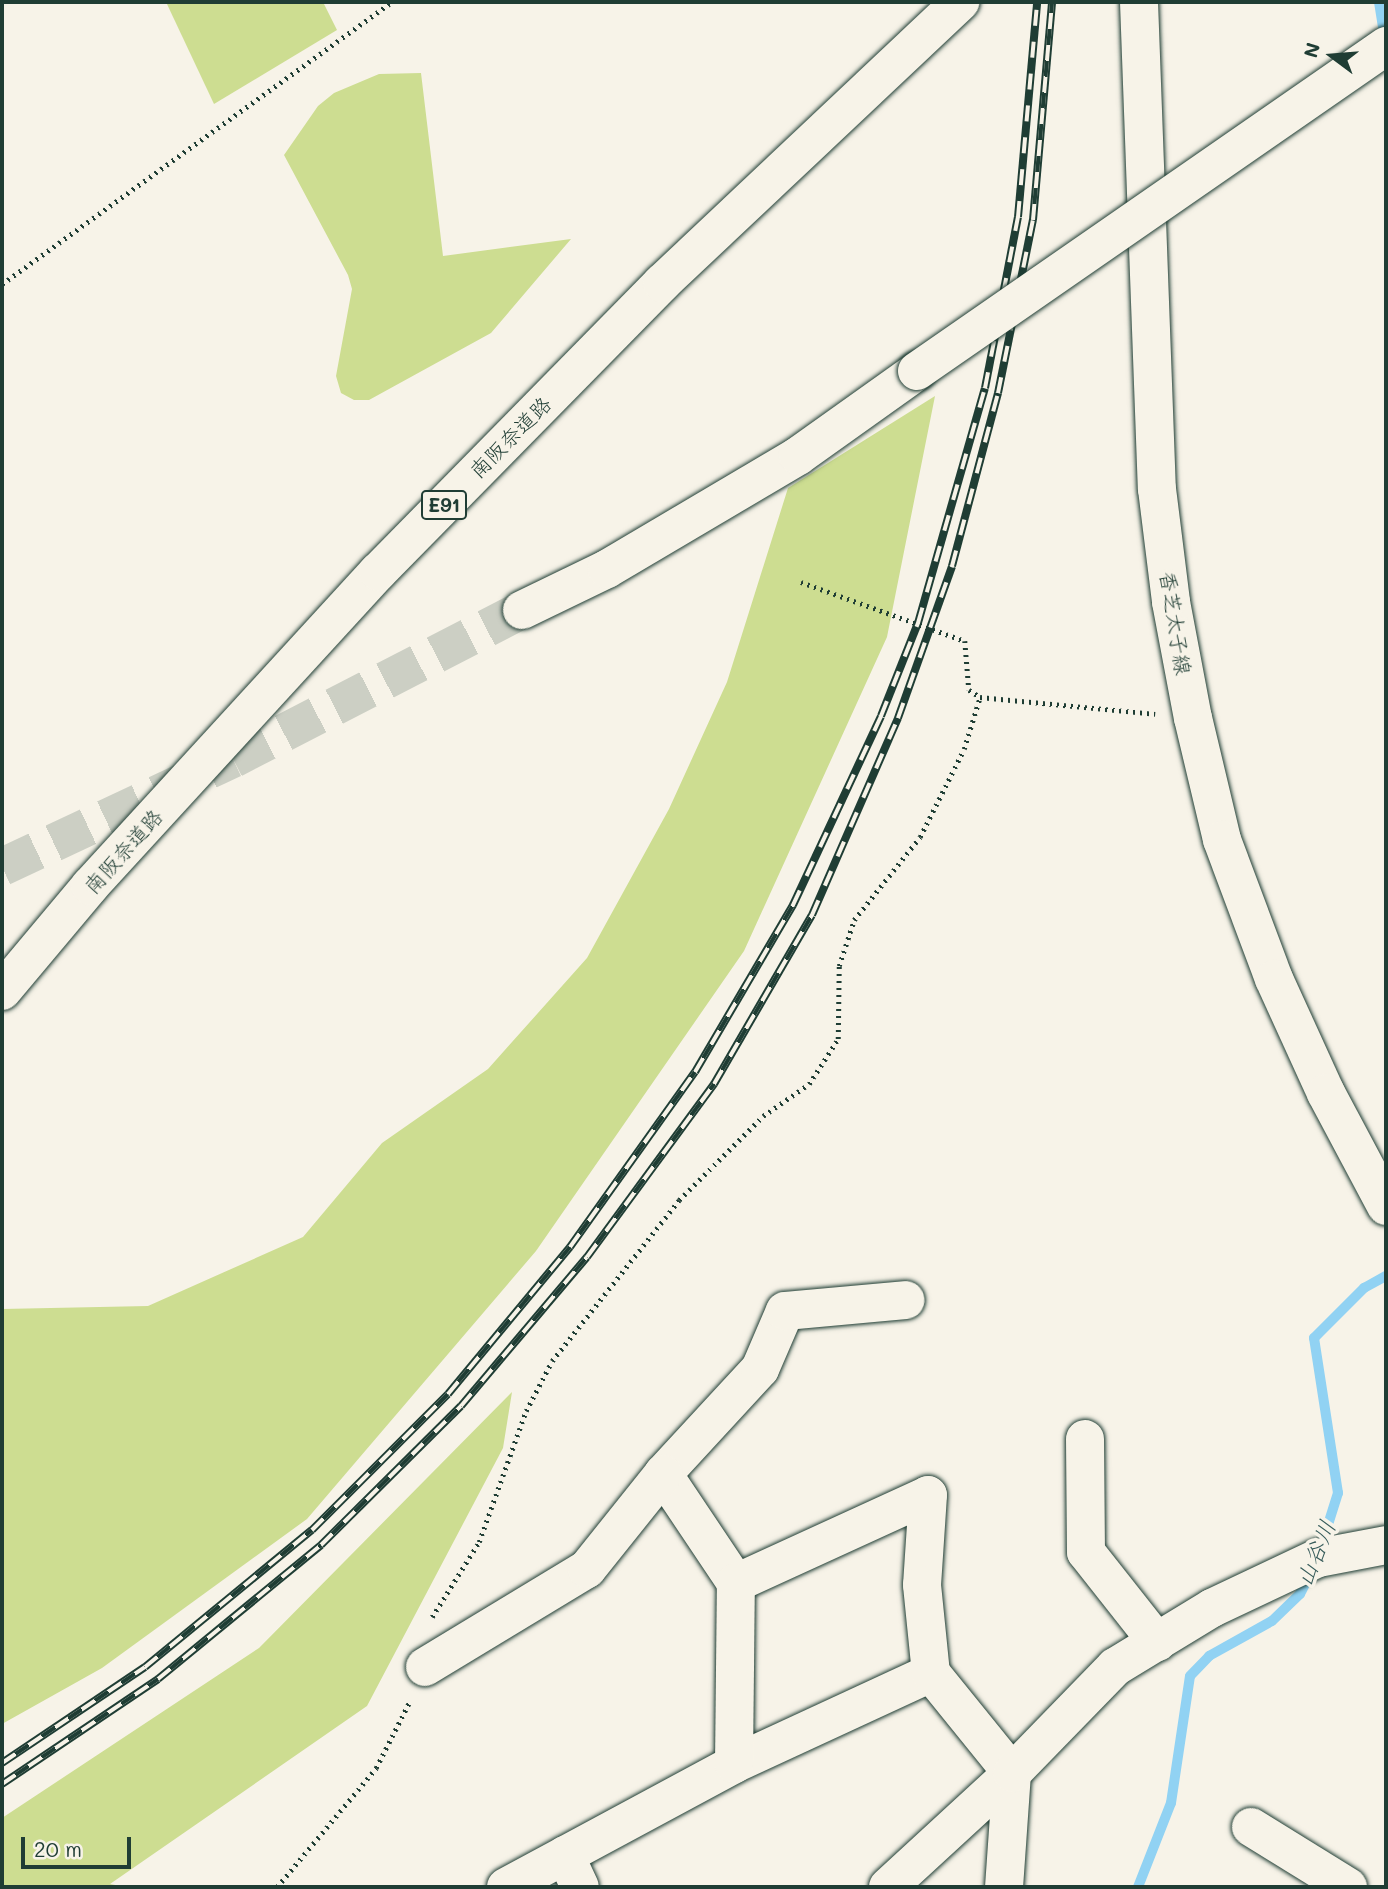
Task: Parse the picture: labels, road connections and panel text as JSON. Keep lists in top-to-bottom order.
{
  "streets": {
    "main road": ["南阪奈道路", "E91", "香芝太子線"]
  },
  "water": ["山谷川"],
  "scale_bar": "20 m",
  "north": "left"
}
